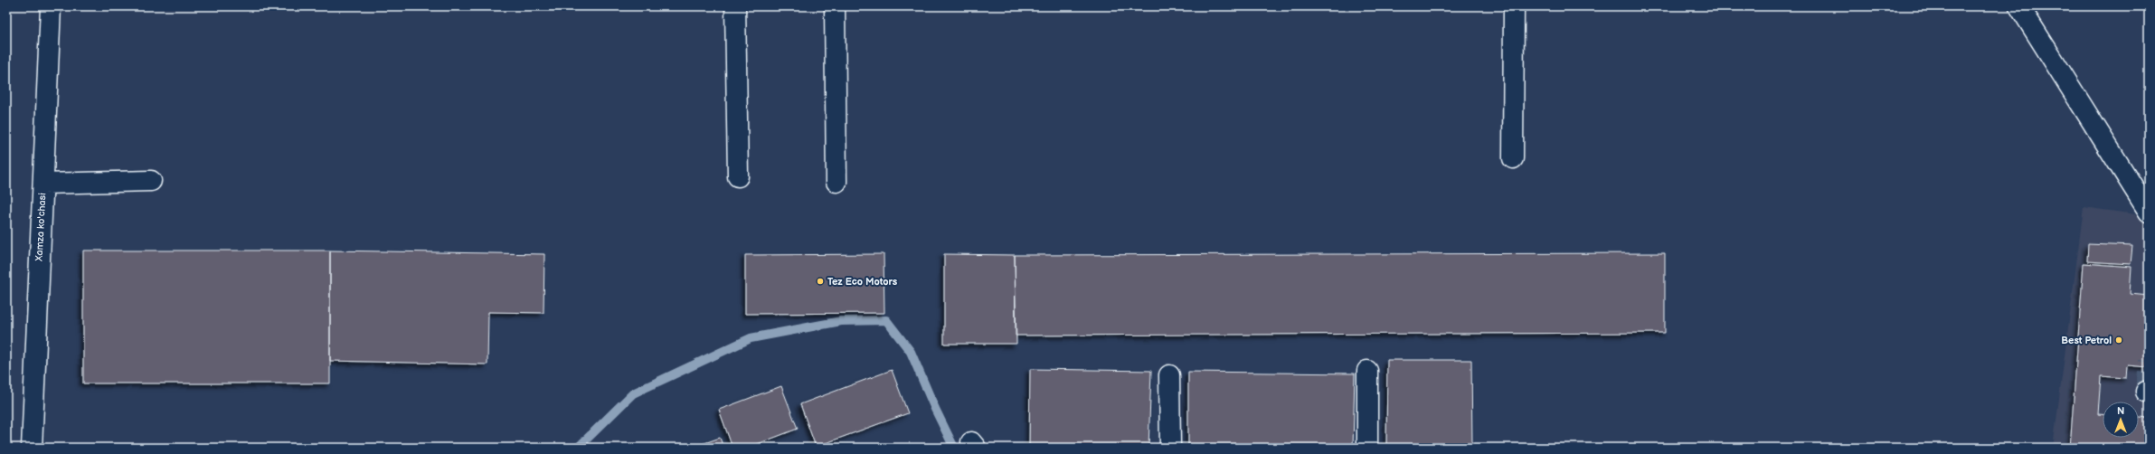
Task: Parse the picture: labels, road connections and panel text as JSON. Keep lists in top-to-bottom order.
{
  "streets": {
    "street": ["Xamza ko'chasi"]
  },
  "places": ["Tez Eco Motors", "Best Petrol"],
  "north": "top"
}
